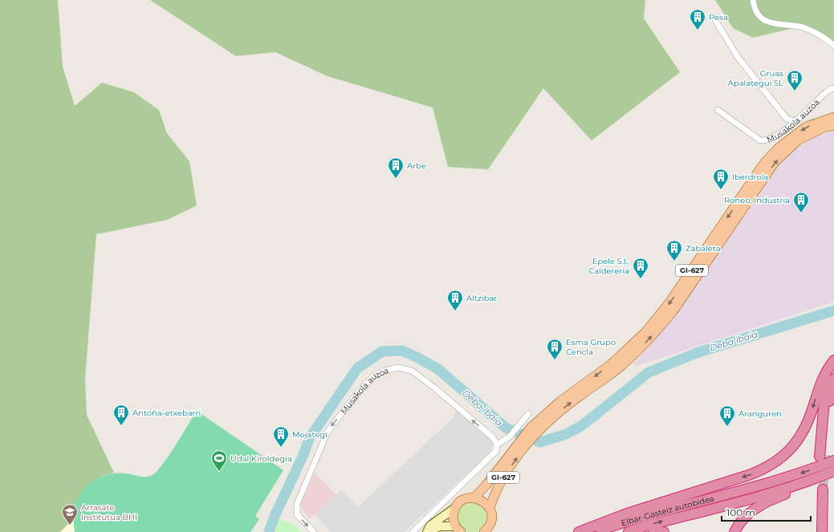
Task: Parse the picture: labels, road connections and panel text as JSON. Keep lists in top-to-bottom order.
{
  "streets": {
    "highway": ["Eibar-Gasteiz autobidea"],
    "main road": ["GI-627"],
    "street": ["Musakola auzoa"]
  },
  "water": ["Deba ibaia"],
  "places": {
    "building": [
      "Pesa",
      "Gruas Apalategui SL",
      "Arbe",
      "Iberdrola",
      "Roneo, Industria",
      "Zabaleta",
      "Epele S.l., Caldereria",
      "Altzibar",
      "Esma Grupo Cencla",
      "Antoña-etxebarri",
      "Aranguren",
      "Mojategi"
    ],
    "sports": ["Udal Kiroldegia"],
    "school or university": ["Arrasate Institutua BHI"]
  },
  "scale_bar": "100 m"
}
